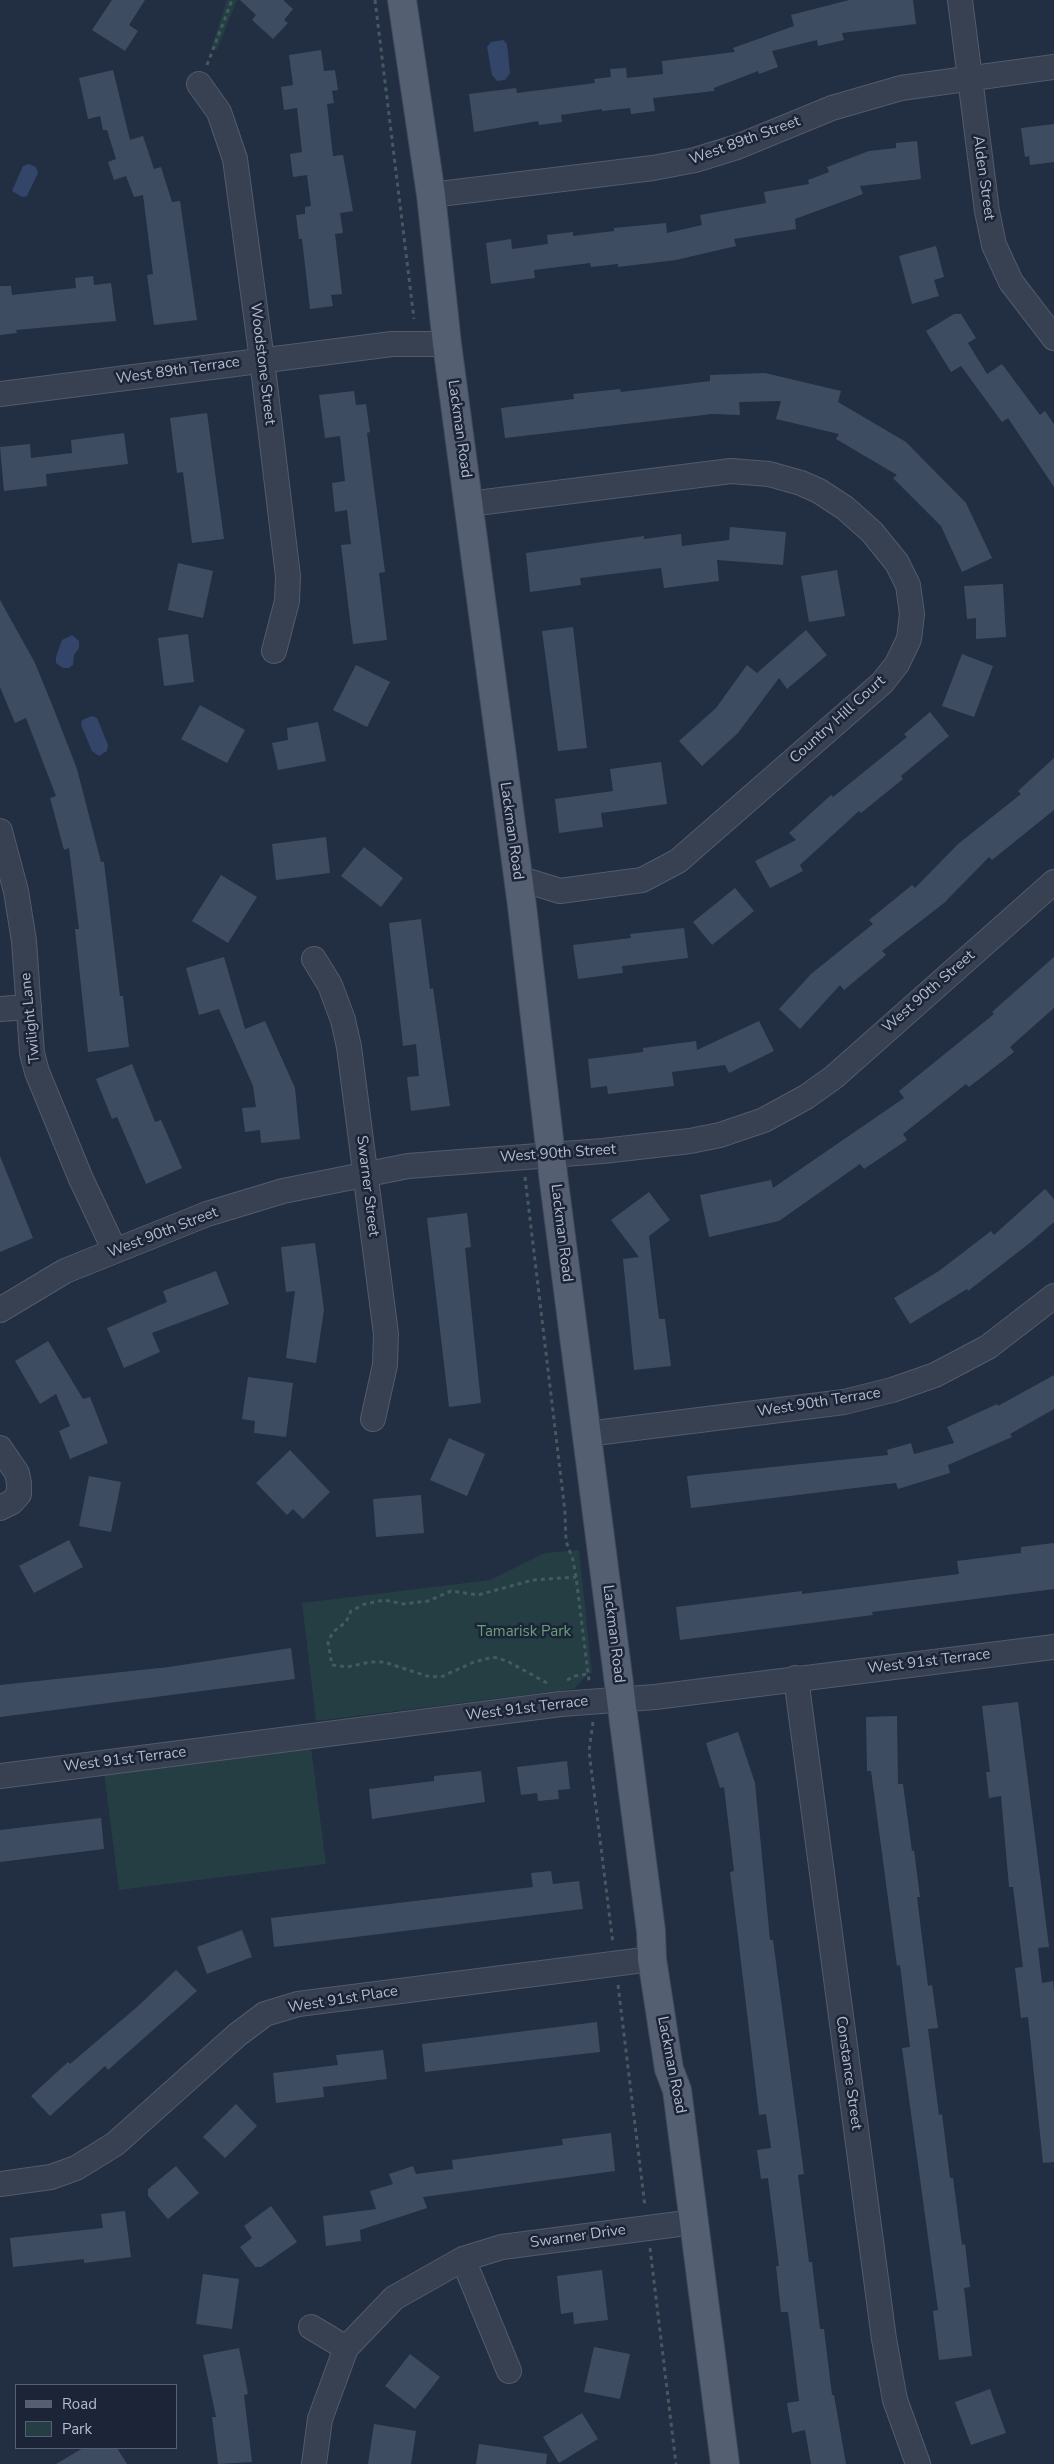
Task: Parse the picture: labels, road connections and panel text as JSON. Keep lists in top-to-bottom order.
{
  "streets": {
    "main road": ["Lackman Road"],
    "street": [
      "West 89th Street",
      "Alden Street",
      "Woodstone Street",
      "West 89th Terrace",
      "Country Hill Court",
      "West 90th Street",
      "Twilight Lane",
      "Swarner Street",
      "West 90th Terrace",
      "West 91st Terrace",
      "West 91st Place",
      "Constance Street",
      "Swarner Drive"
    ]
  },
  "crossings": [
    ["West 89th Street", "Alden Street"],
    ["West 89th Street", "Lackman Road"],
    ["Woodstone Street", "West 89th Terrace"],
    ["West 89th Terrace", "Lackman Road"],
    ["Lackman Road", "Country Hill Court"],
    ["Lackman Road", "West 90th Street"],
    ["Lackman Road", "West 90th Terrace"],
    ["Lackman Road", "West 91st Terrace"],
    ["Lackman Road", "West 91st Place"],
    ["Lackman Road", "Swarner Drive"],
    ["West 90th Street", "Twilight Lane"],
    ["West 90th Street", "Swarner Street"],
    ["West 91st Terrace", "Constance Street"]
  ],
  "parks": ["Tamarisk Park"],
  "legend": ["Road", "Park"]
}
